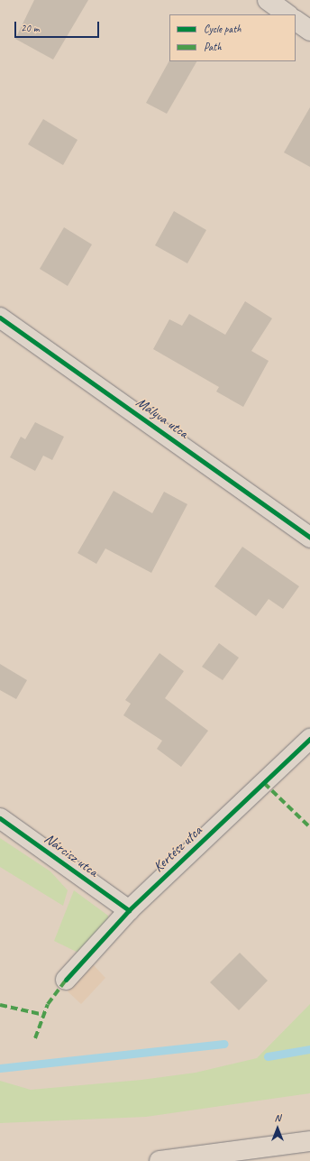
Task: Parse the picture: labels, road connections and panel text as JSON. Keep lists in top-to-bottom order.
{
  "streets": {
    "street": ["Mályva utca", "Kertész utca", "Nárcisz utca"]
  },
  "crossings": [
    ["Kertész utca", "Nárcisz utca"]
  ],
  "legend": ["Cycle path", "Path"],
  "scale_bar": "20 m",
  "north": "top"
}
